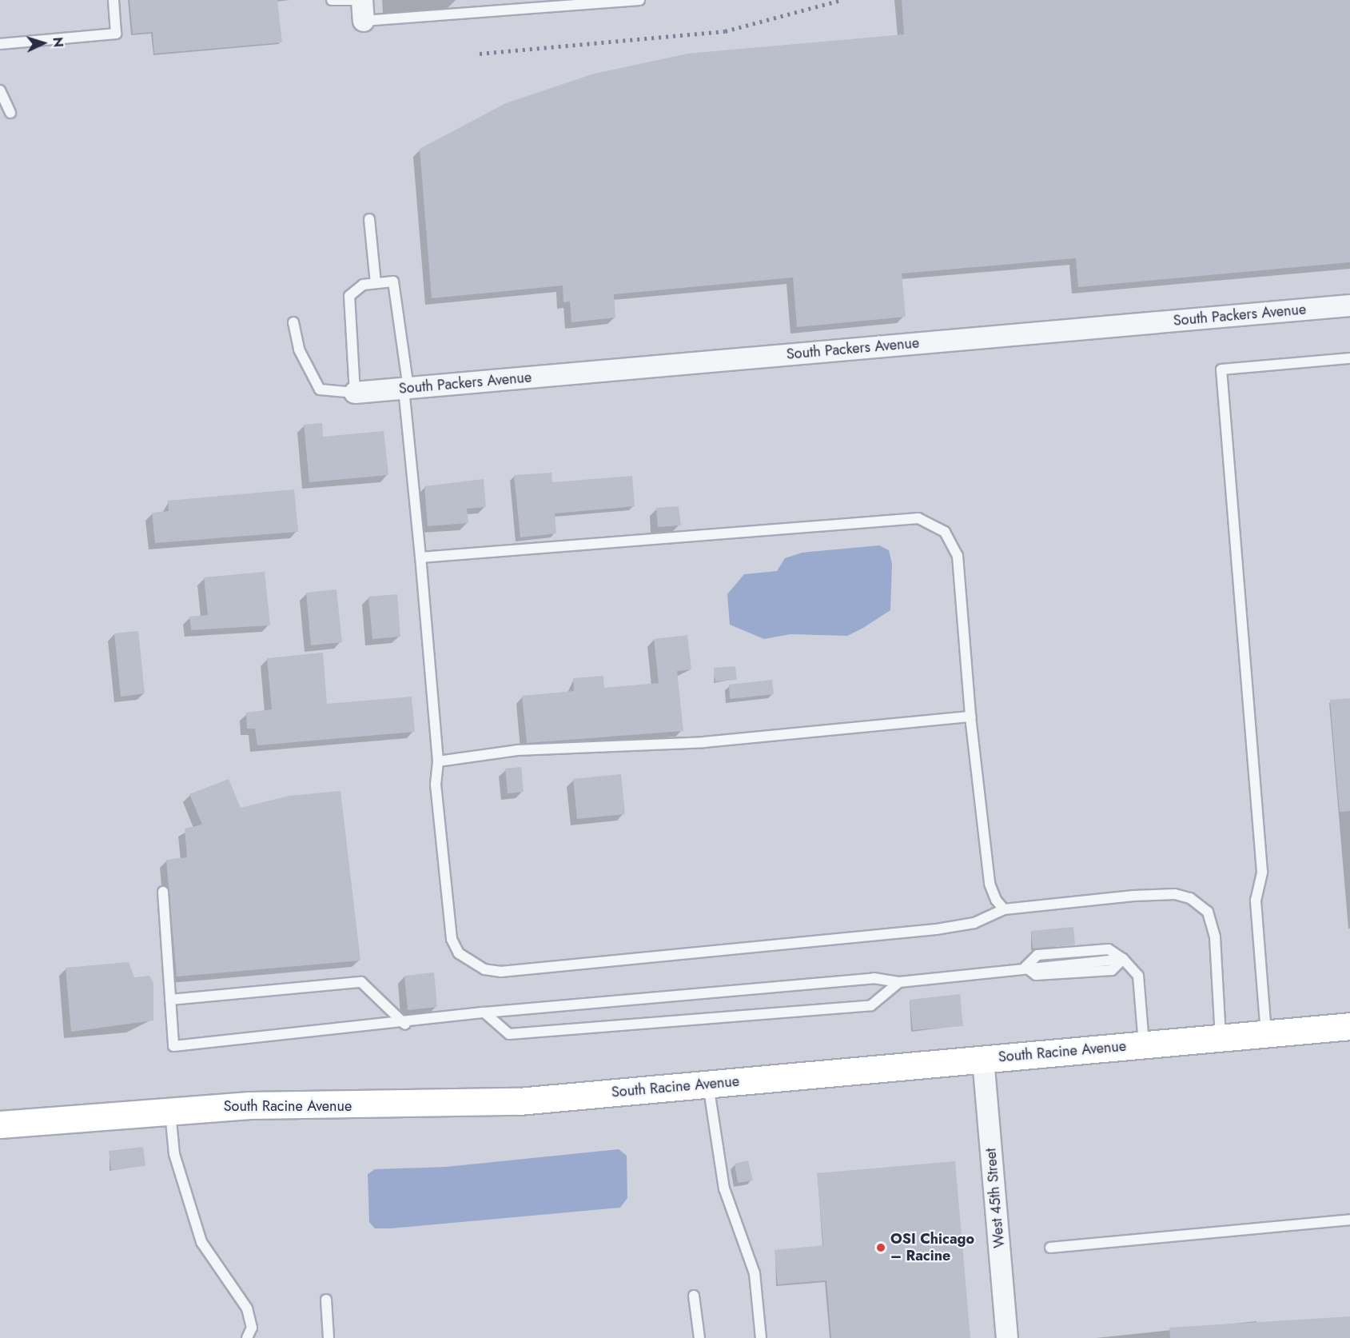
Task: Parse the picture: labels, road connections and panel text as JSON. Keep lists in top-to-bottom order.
{
  "streets": {
    "street": ["South Packers Avenue", "South Racine Avenue", "West 45th Street"]
  },
  "crossings": [
    ["South Racine Avenue", "West 45th Street"]
  ],
  "places": ["OSI Chicago – Racine"],
  "north": "right"
}
